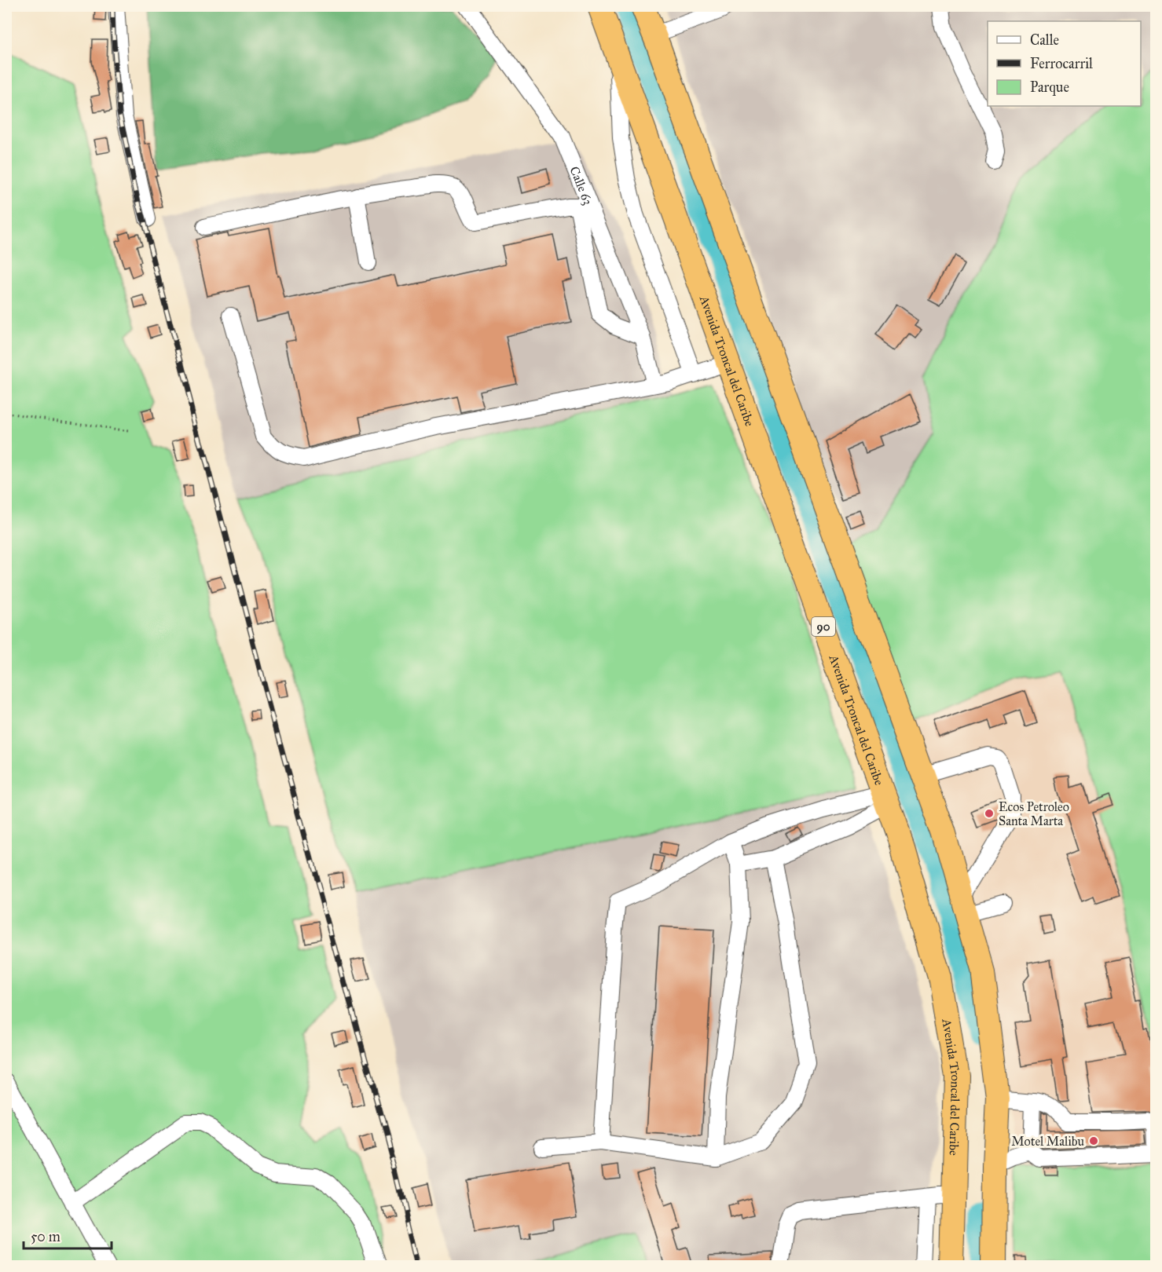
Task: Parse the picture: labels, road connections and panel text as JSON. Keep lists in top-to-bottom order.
{
  "streets": {
    "highway": ["Avenida Troncal del Caribe", "90"],
    "street": ["Calle 63"]
  },
  "places": ["Ecos Petroleo Santa Marta", "Motel Malibu"],
  "legend": ["Calle", "Ferrocarril", "Parque"],
  "scale_bar": "50 m"
}
